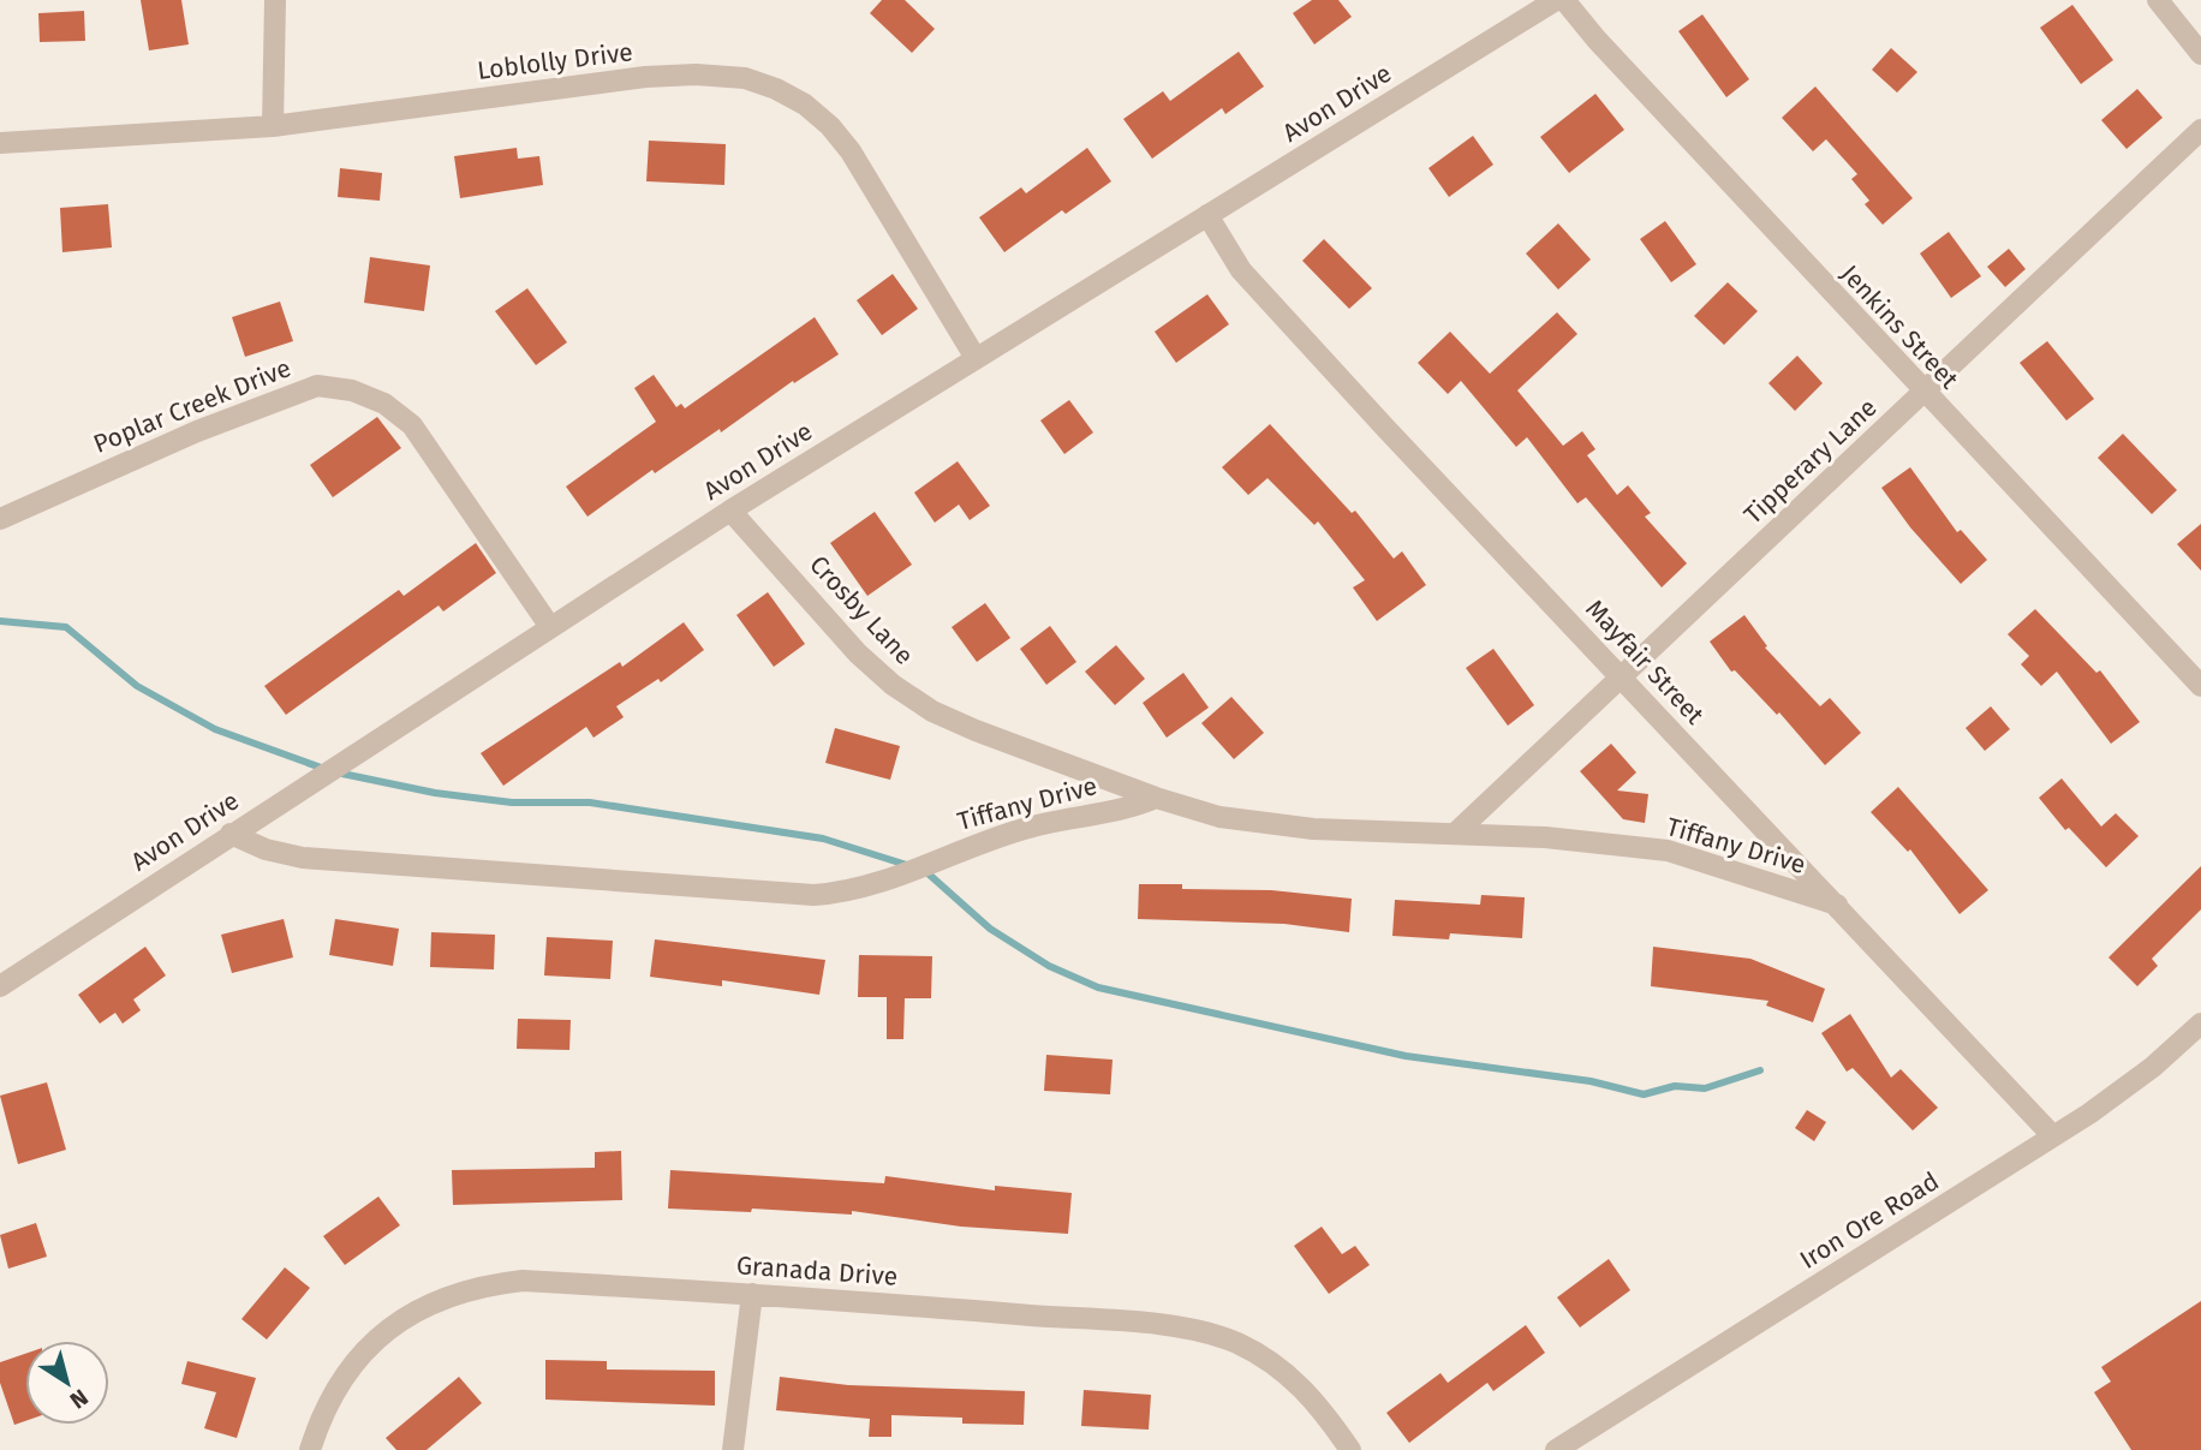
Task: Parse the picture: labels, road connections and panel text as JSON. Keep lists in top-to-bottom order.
{
  "streets": {
    "street": [
      "Loblolly Drive",
      "Avon Drive",
      "Jenkins Street",
      "Poplar Creek Drive",
      "Tipperary Lane",
      "Crosby Lane",
      "Mayfair Street",
      "Tiffany Drive",
      "Iron Ore Road",
      "Granada Drive"
    ]
  },
  "crossings": [
    ["Loblolly Drive", "Avon Drive"],
    ["Avon Drive", "Poplar Creek Drive"],
    ["Avon Drive", "Crosby Lane"],
    ["Avon Drive", "Mayfair Street"],
    ["Avon Drive", "Tiffany Drive"],
    ["Jenkins Street", "Tipperary Lane"],
    ["Tipperary Lane", "Mayfair Street"],
    ["Tipperary Lane", "Tiffany Drive"],
    ["Crosby Lane", "Tiffany Drive"],
    ["Mayfair Street", "Tiffany Drive"],
    ["Mayfair Street", "Iron Ore Road"]
  ],
  "north": "bottom right"
}
